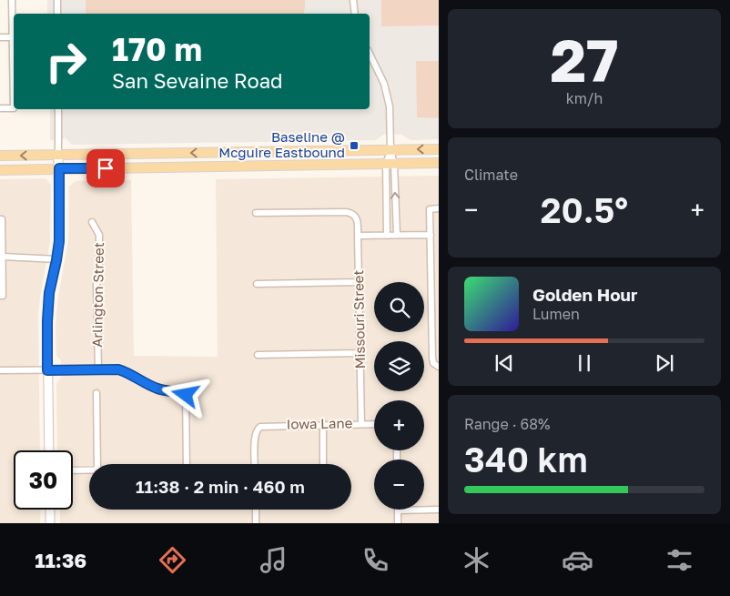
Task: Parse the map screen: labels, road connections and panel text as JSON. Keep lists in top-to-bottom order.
{
  "streets": {
    "street": ["Arlington Street", "Missouri Street", "Iowa Lane"]
  },
  "crossings": [
    ["Missouri Street", "Iowa Lane"]
  ],
  "places": {
    "transit": ["Baseline @ Mcguire Eastbound"]
  },
  "page": {
    "tile": [
      ["27", "km/h"],
      "Climate",
      ["Range · 68%", "340 km"]
    ],
    "turn": ["170 m", "San Sevaine Road"],
    "heat": ["−", "20.5°", "+"],
    "song": ["Golden Hour", "Lumen"],
    "map_buttons": ["+", "−"],
    "limit": "30",
    "trip": "11:38 · 2 min · 460 m",
    "tabs": "11:36"
  }
}
